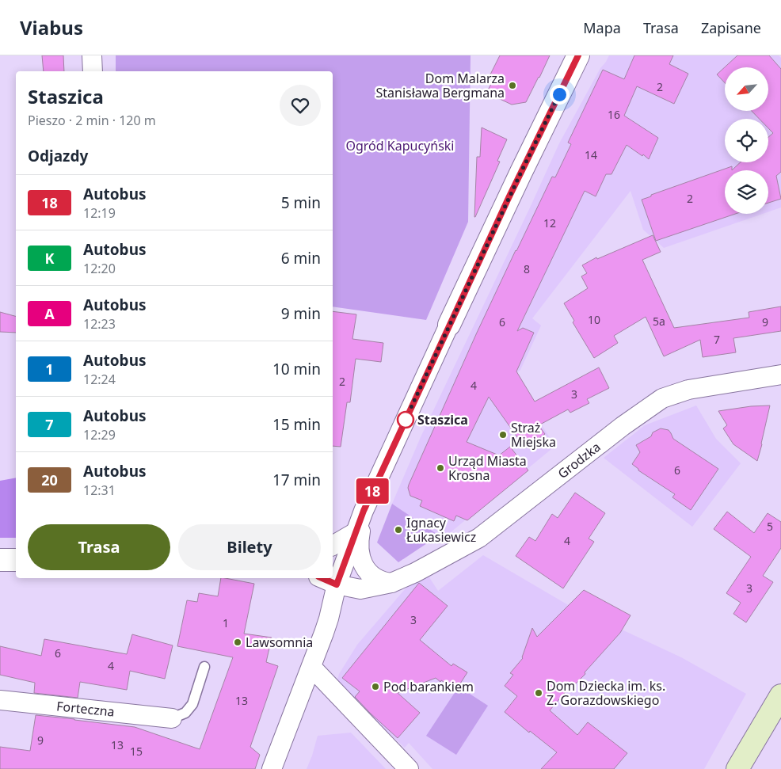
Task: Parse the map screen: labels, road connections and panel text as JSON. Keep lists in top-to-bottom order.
{
  "streets": {
    "street": ["Grodzka", "Forteczna"]
  },
  "parks": ["Ogród Kapucyński"],
  "places": [
    "Dom Malarza Stanisława Bergmana",
    "Staszica",
    "Straż Miejska",
    "Urząd Miasta Krosna",
    "Ignacy Łukasiewicz",
    "Lawsomnia",
    "Pod barankiem",
    "Dom Dziecka im. ks. Z. Gorazdowskiego"
  ],
  "lines": ["bus line 18"],
  "house_numbers": [
    "2",
    "16",
    "14",
    "2",
    "12",
    "8",
    "10",
    "5a",
    "6",
    "9",
    "7",
    "2",
    "4",
    "3",
    "6",
    "5",
    "4",
    "3",
    "3",
    "1",
    "6",
    "4",
    "13",
    "9",
    "13",
    "15"
  ],
  "north": "bottom left",
  "page": {
    "header": "Viabus",
    "nav": ["Mapa", "Trasa", "Zapisane"],
    "on_map": "18",
    "heading": [
      ["Staszica", "Pieszo · 2 min · 120 m"],
      "Odjazdy"
    ],
    "list": [
      {
        "mark": "18",
        "name": "Autobus",
        "note": "12:19",
        "value": "5 min"
      },
      {
        "mark": "K",
        "name": "Autobus",
        "note": "12:20",
        "value": "6 min"
      },
      {
        "mark": "A",
        "name": "Autobus",
        "note": "12:23",
        "value": "9 min"
      },
      {
        "mark": "1",
        "name": "Autobus",
        "note": "12:24",
        "value": "10 min"
      },
      {
        "mark": "7",
        "name": "Autobus",
        "note": "12:29",
        "value": "15 min"
      },
      {
        "mark": "20",
        "name": "Autobus",
        "note": "12:31",
        "value": "17 min"
      }
    ],
    "buttons": ["Trasa", "Bilety"]
  }
}
